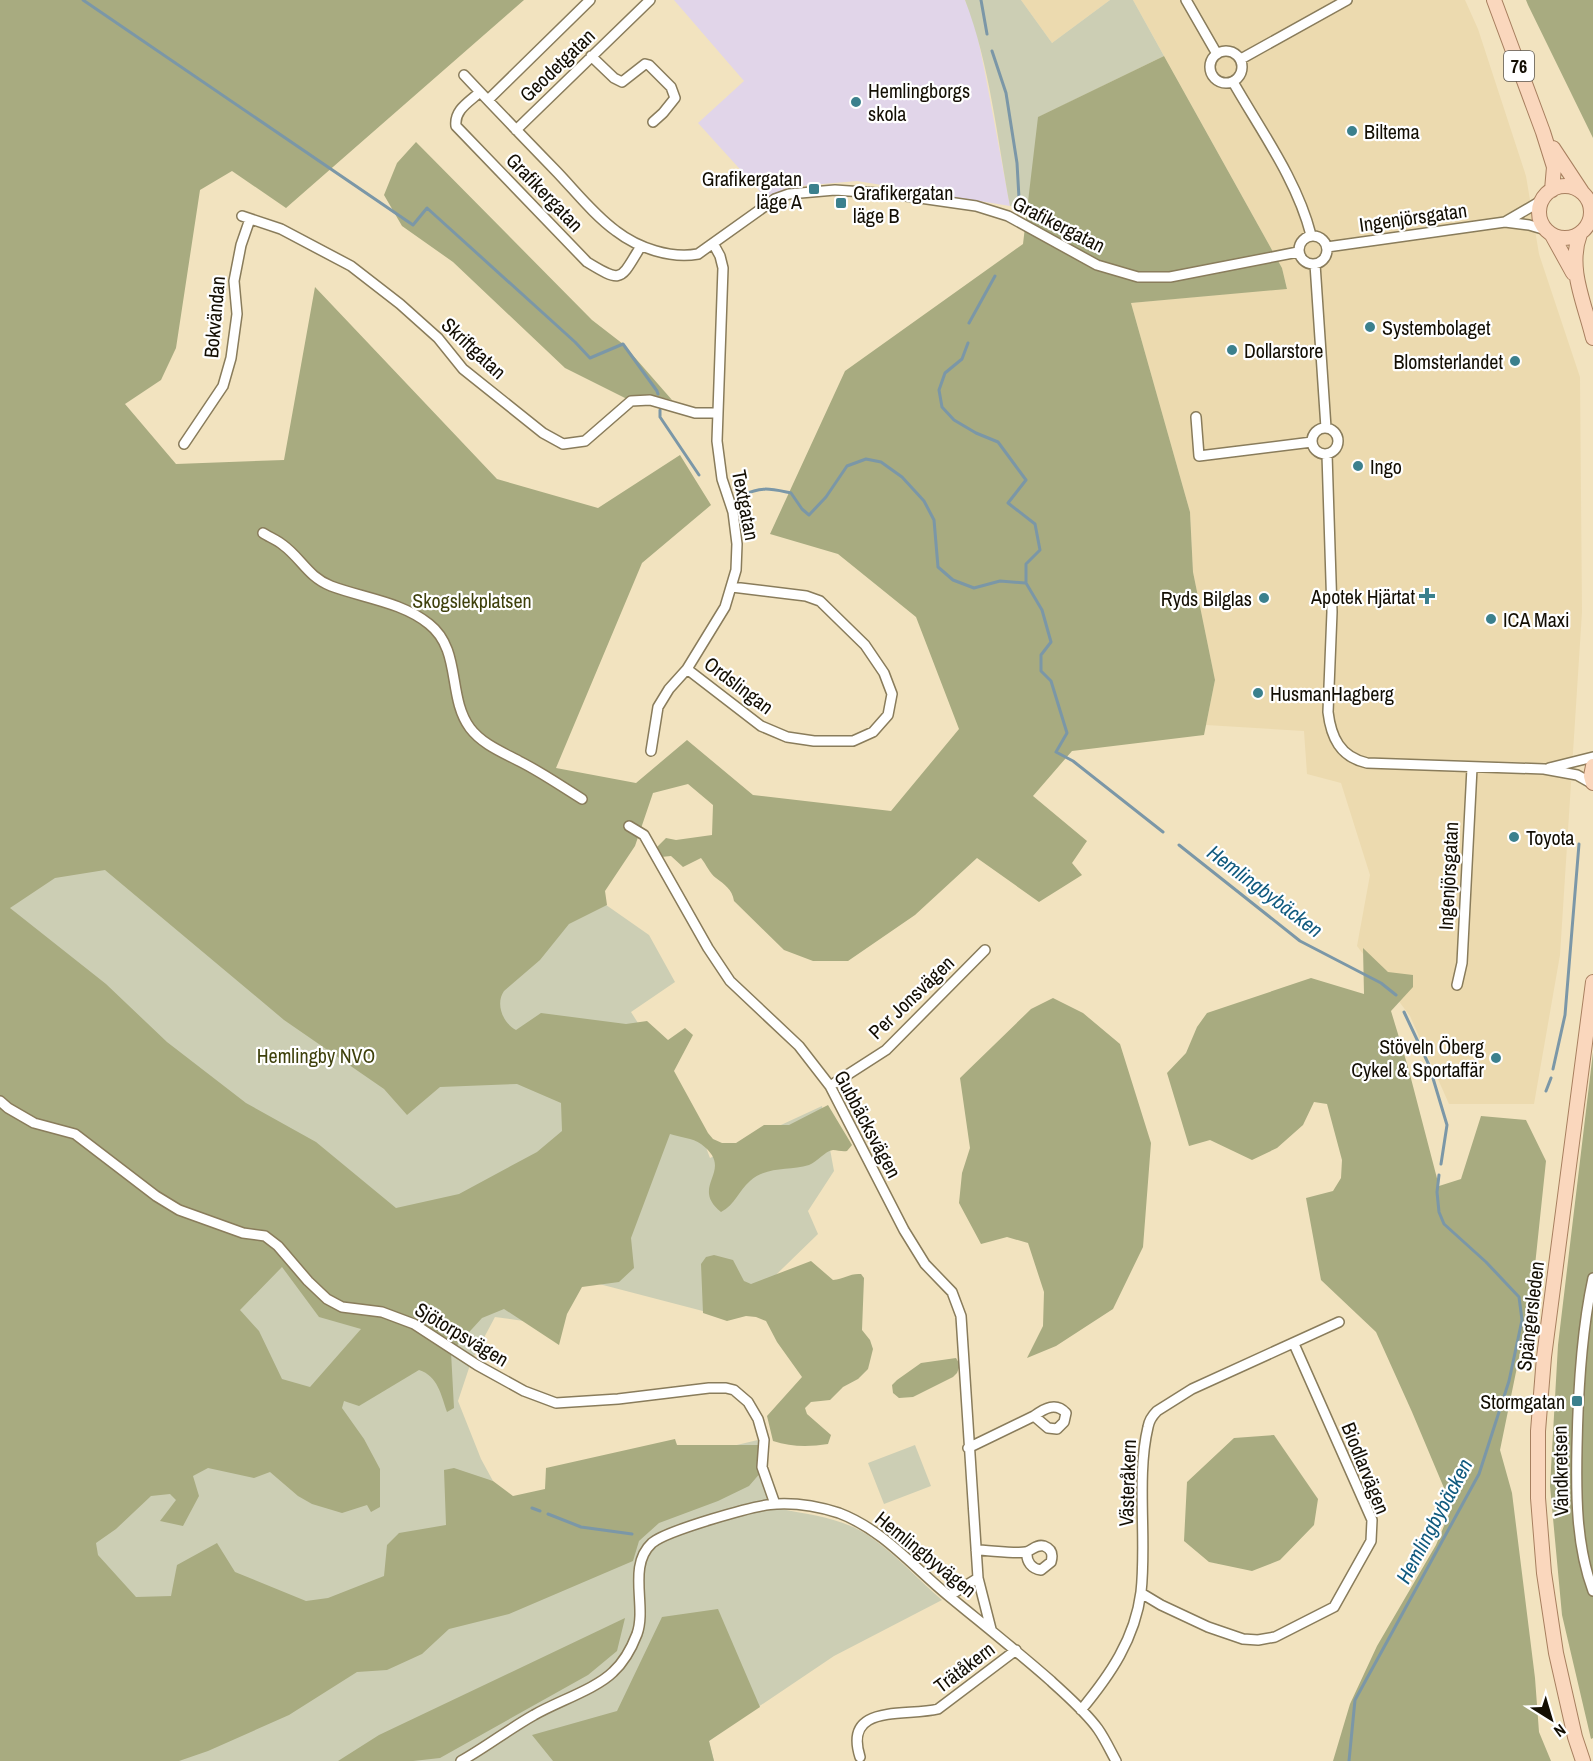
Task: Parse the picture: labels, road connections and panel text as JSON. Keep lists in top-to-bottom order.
{
  "streets": {
    "main road": ["76", "Spängersleden"],
    "street": [
      "Geodetgatan",
      "Grafikergatan",
      "Ingenjörsgatan",
      "Bokvändan",
      "Skriftgatan",
      "Textgatan",
      "Ordslingan",
      "Per Jonsvägen",
      "Gubbäcksvägen",
      "Sjötorpsvägen",
      "Biodlarvägen",
      "Vändkretsen",
      "Västeråkern",
      "Hemlingbyvägen",
      "Trätåkern"
    ]
  },
  "crossings": [
    ["Geodetgatan", "Grafikergatan"],
    ["76", "Ingenjörsgatan"],
    ["Grafikergatan", "Ingenjörsgatan"],
    ["Grafikergatan", "Textgatan"],
    ["Bokvändan", "Skriftgatan"],
    ["Skriftgatan", "Textgatan"],
    ["Textgatan", "Ordslingan"],
    ["Per Jonsvägen", "Gubbäcksvägen"],
    ["Gubbäcksvägen", "Hemlingbyvägen"],
    ["Sjötorpsvägen", "Hemlingbyvägen"],
    ["Biodlarvägen", "Västeråkern"],
    ["Västeråkern", "Hemlingbyvägen"],
    ["Hemlingbyvägen", "Trätåkern"]
  ],
  "water": ["Hemlingbybäcken"],
  "parks": ["Skogslekplatsen", "Hemlingby NVO"],
  "places": {
    "other": [
      "Hemlingborgs skola",
      "Biltema",
      "Systembolaget",
      "Dollarstore",
      "Blomsterlandet",
      "Ingo",
      "Ryds Bilglas",
      "ICA Maxi",
      "HusmanHagberg",
      "Toyota",
      "Stöveln Öberg Cykel & Sportaffär"
    ],
    "transit": ["Grafikergatan läge A", "Grafikergatan läge B", "Stormgatan"],
    "health": ["Apotek Hjärtat"]
  },
  "north": "bottom right"
}
